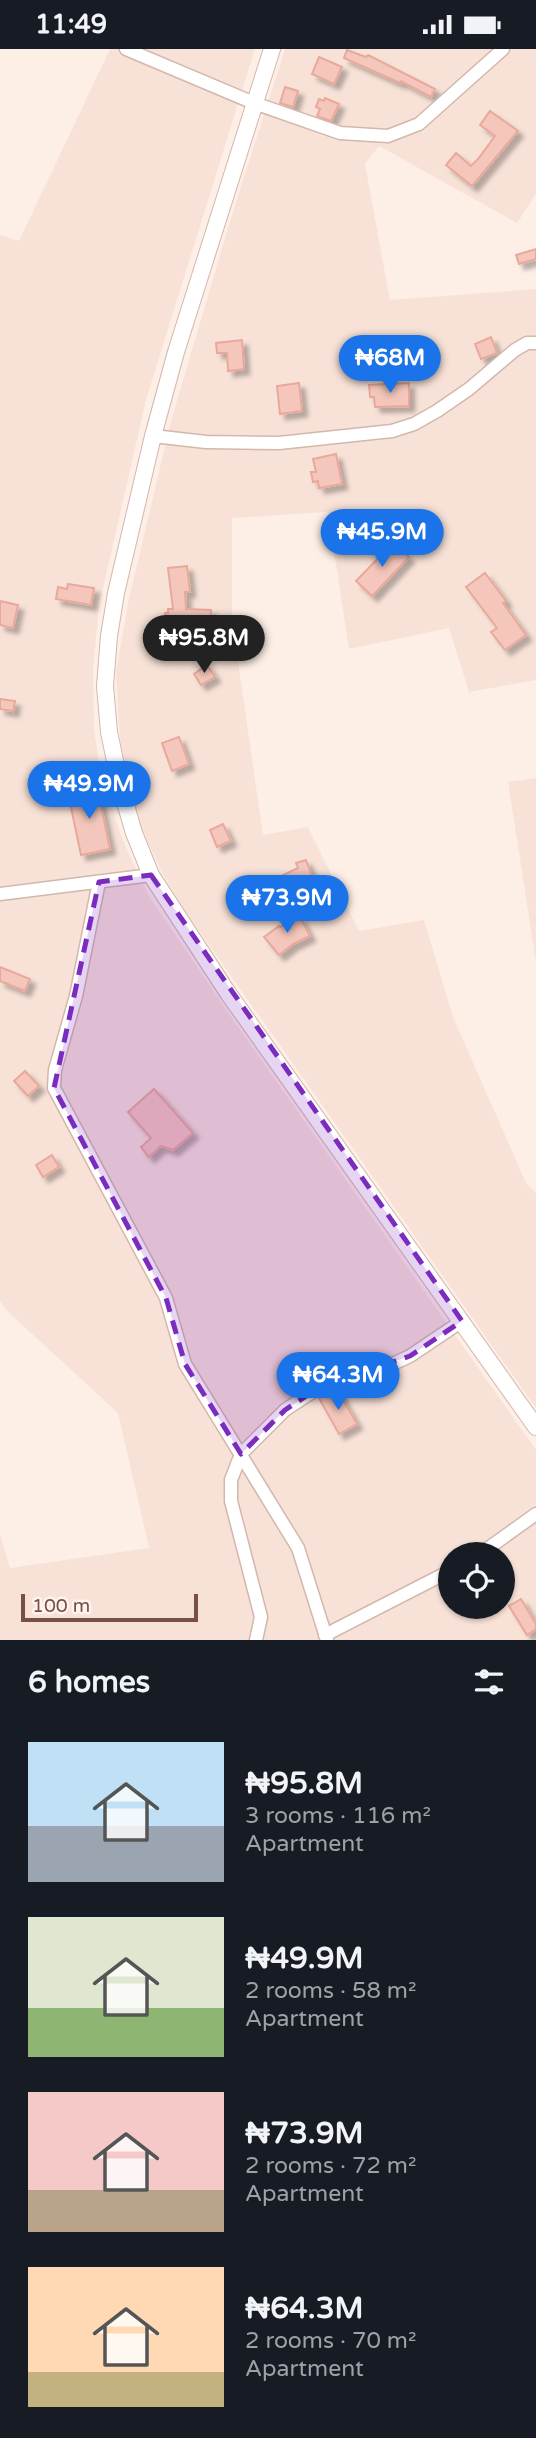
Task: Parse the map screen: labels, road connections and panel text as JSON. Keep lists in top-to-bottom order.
{
  "scale_bar": "100 m",
  "page": {
    "status": "11:49",
    "price": [
      "₦68M",
      "₦45.9M",
      "₦95.8M",
      "₦49.9M",
      "₦73.9M",
      "₦64.3M"
    ],
    "scale": "100 m",
    "heading": "6 homes",
    "list": [
      {
        "name": "₦95.8M",
        "note": "3 rooms · 116 m² · Apartment"
      },
      {
        "name": "₦49.9M",
        "note": "2 rooms · 58 m² · Apartment"
      },
      {
        "name": "₦73.9M",
        "note": "2 rooms · 72 m² · Apartment"
      },
      {
        "name": "₦64.3M",
        "note": "2 rooms · 70 m² · Apartment"
      }
    ]
  }
}
